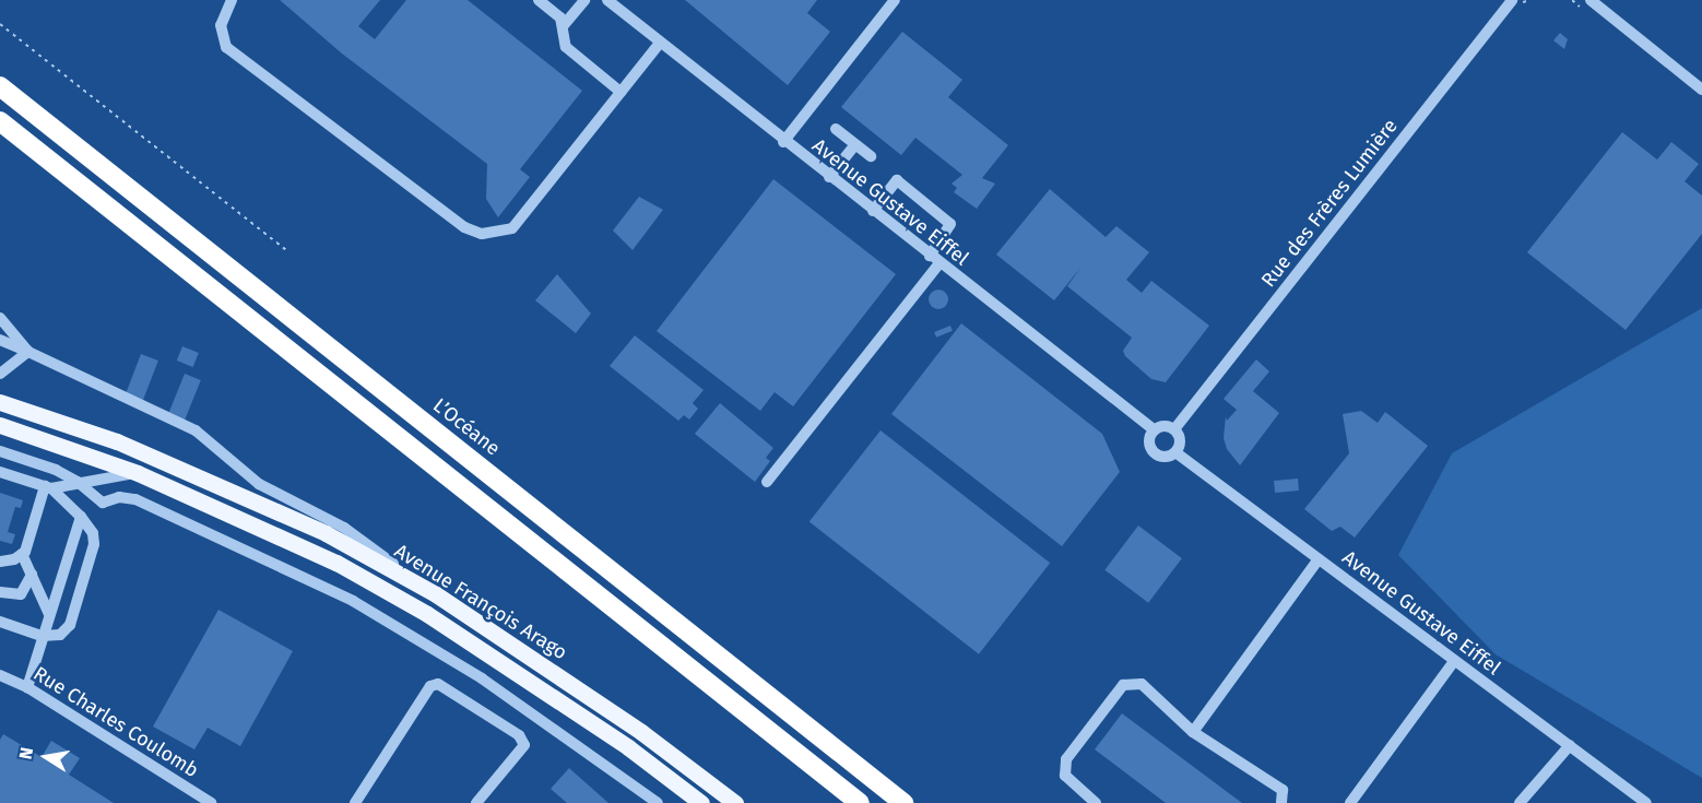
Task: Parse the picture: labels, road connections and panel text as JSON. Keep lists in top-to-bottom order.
{
  "streets": {
    "highway": ["L’Océane"],
    "main road": ["Avenue François Arago"],
    "street": ["Avenue Gustave Eiffel", "Rue des Frères Lumière", "Rue Charles Coulomb"]
  },
  "crossings": [
    ["Avenue Gustave Eiffel", "Rue des Frères Lumière"]
  ],
  "north": "left"
}
